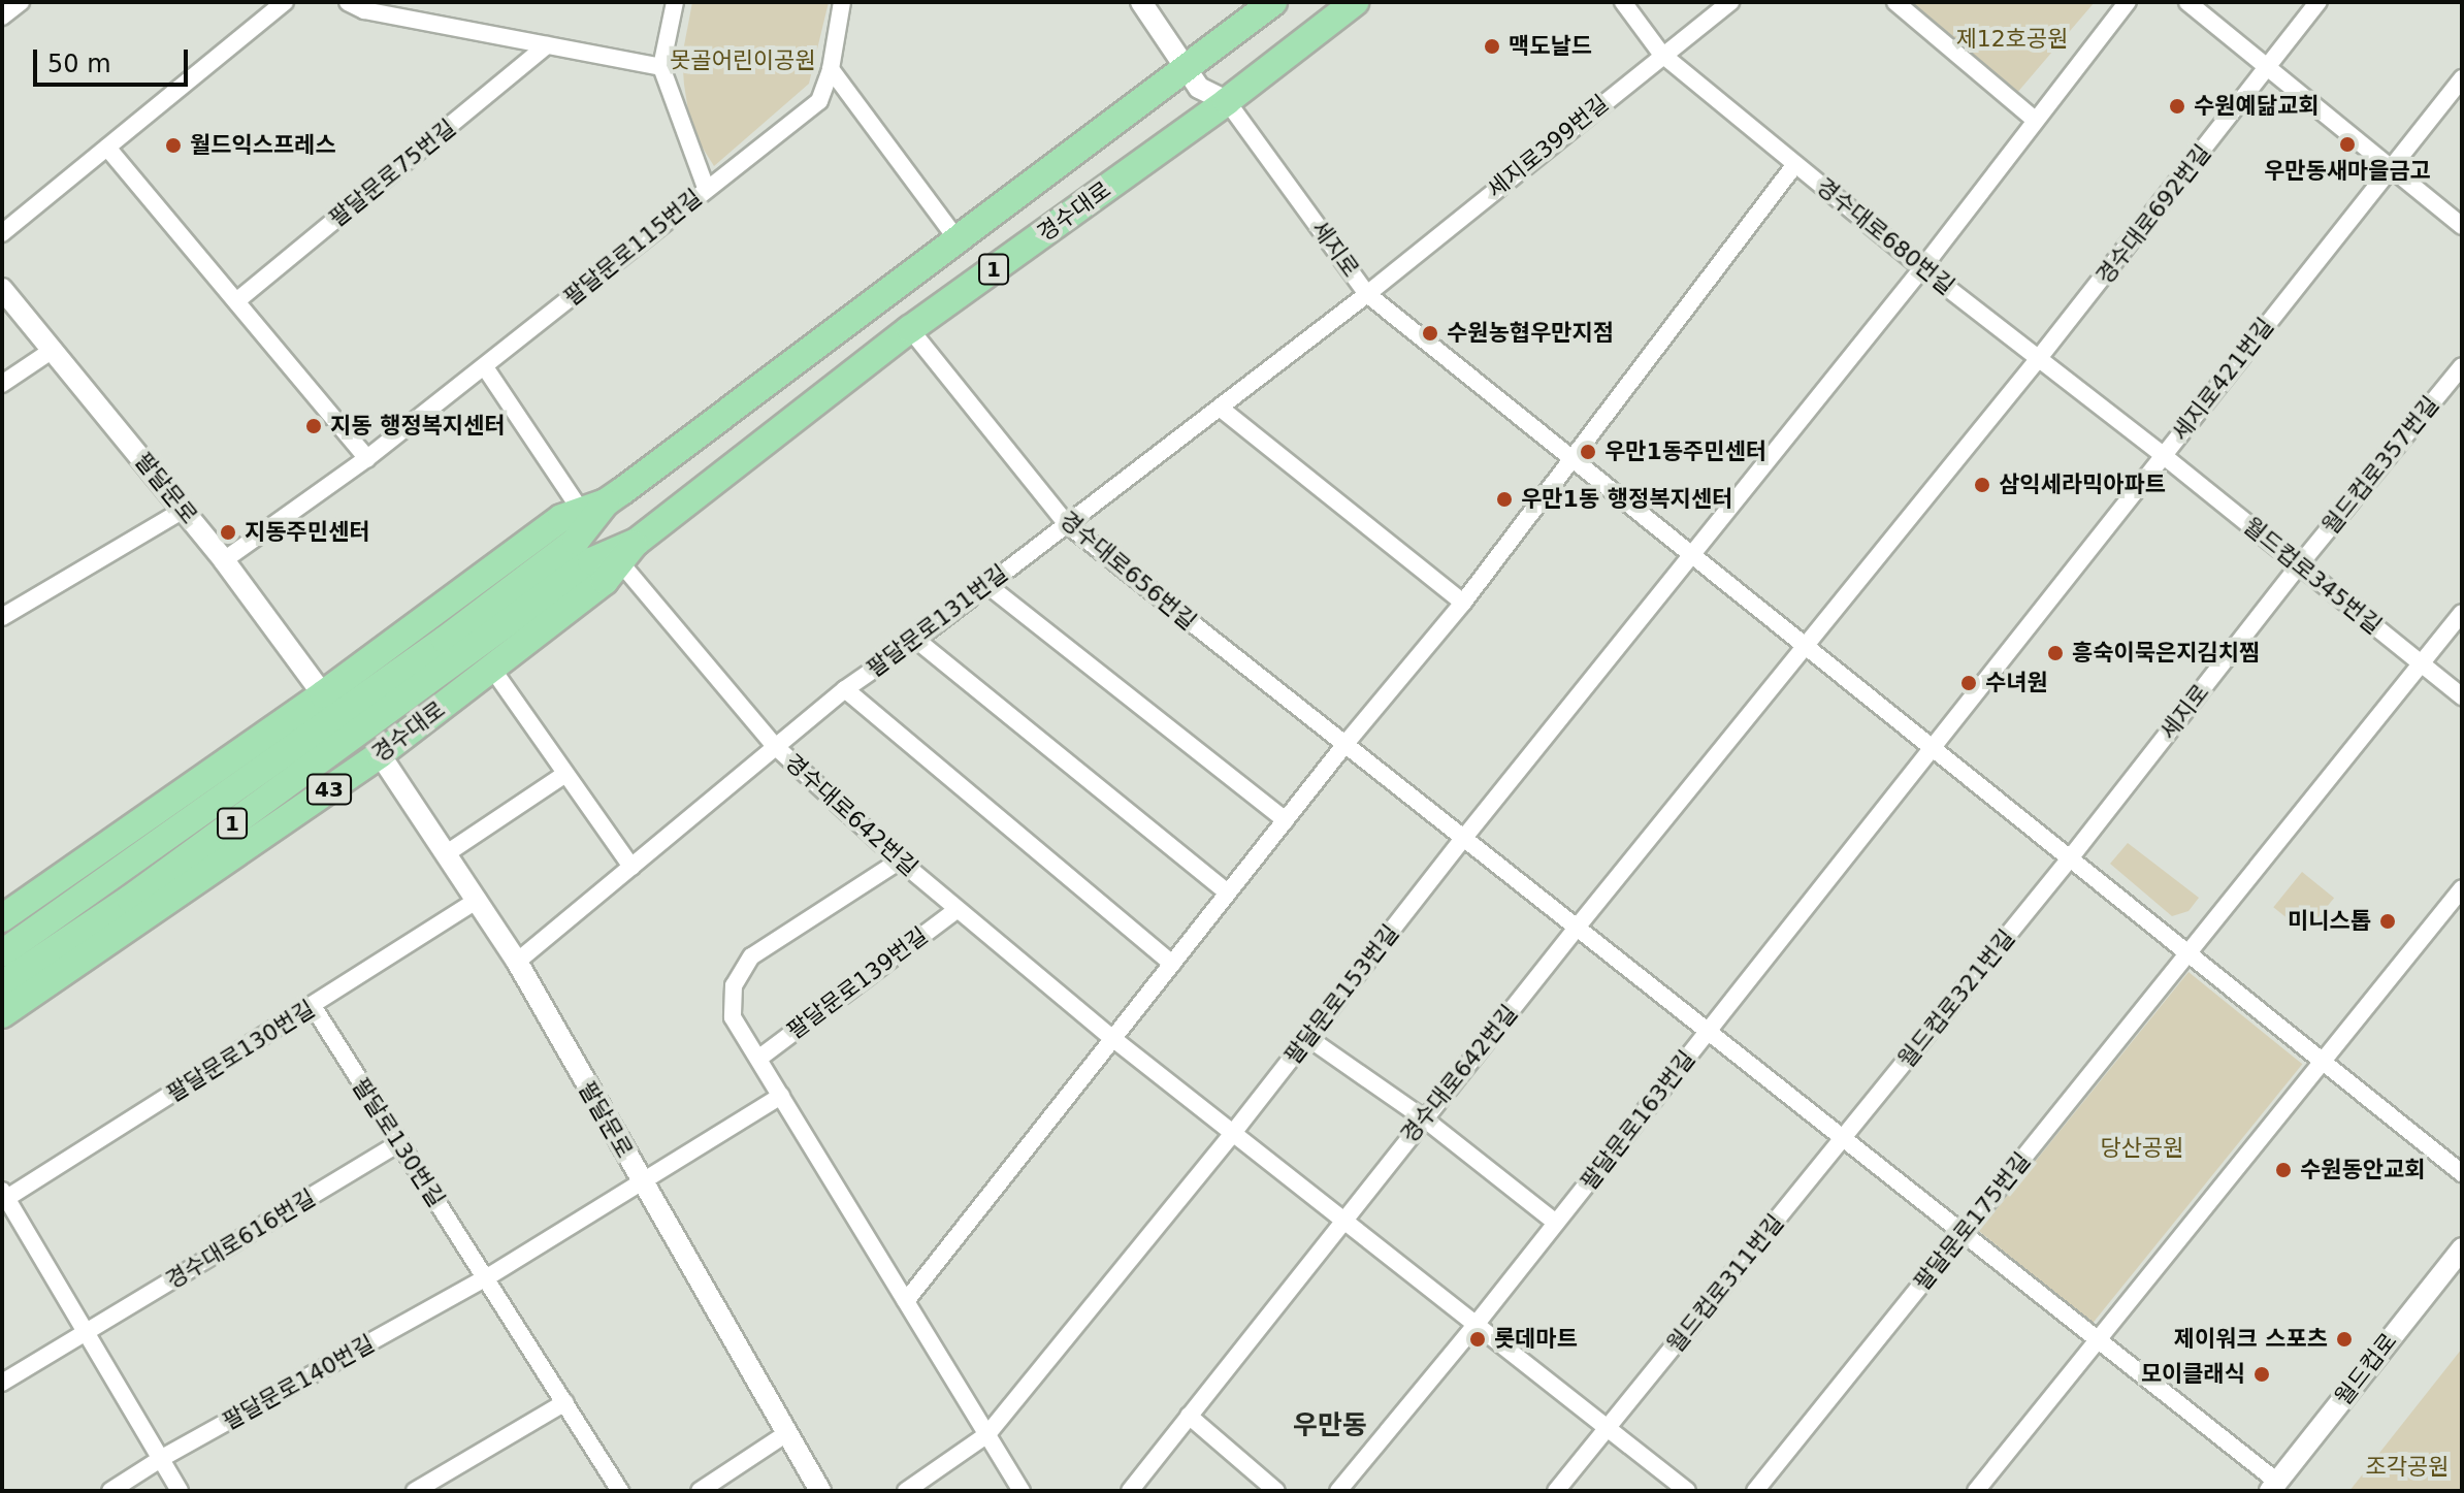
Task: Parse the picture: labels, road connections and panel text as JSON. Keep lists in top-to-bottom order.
{
  "streets": {
    "main road": ["경수대로", "1", "43"],
    "street": [
      "세지로399번길",
      "팔달문로75번길",
      "경수대로692번길",
      "경수대로680번길",
      "팔달문로115번길",
      "세지로",
      "세지로421번길",
      "월드컵로357번길",
      "팔달문로",
      "경수대로656번길",
      "월드컵로345번길",
      "팔달문로131번길",
      "경수대로642번길",
      "팔달문로139번길",
      "팔달문로153번길",
      "월드컵로321번길",
      "팔달문로130번길",
      "팔달문로163번길",
      "팔달로130번길",
      "팔달문로175번길",
      "경수대로616번길",
      "월드컵로311번길",
      "월드컵로",
      "팔달문로140번길"
    ]
  },
  "crossings": [
    ["세지로399번길", "경수대로680번길"],
    ["세지로399번길", "세지로"],
    ["세지로399번길", "팔달문로131번길"],
    ["경수대로", "세지로"],
    ["경수대로", "1"],
    ["경수대로", "팔달문로"],
    ["경수대로", "경수대로656번길"],
    ["경수대로", "경수대로642번길"],
    ["경수대로692번길", "경수대로680번길"],
    ["경수대로680번길", "세지로421번길"],
    ["경수대로680번길", "월드컵로345번길"],
    ["팔달문로115번길", "팔달문로"],
    ["세지로", "1"],
    ["세지로", "세지로421번길"],
    ["세지로", "월드컵로357번길"],
    ["세지로", "월드컵로345번길"],
    ["세지로", "팔달문로131번길"],
    ["세지로", "팔달문로153번길"],
    ["세지로", "월드컵로321번길"],
    ["세지로", "팔달문로163번길"],
    ["세지로", "팔달문로175번길"],
    ["세지로421번길", "월드컵로345번길"],
    ["세지로421번길", "팔달문로163번길"],
    ["월드컵로357번길", "월드컵로345번길"],
    ["팔달문로", "팔달문로131번길"],
    ["팔달문로", "팔달문로130번길"],
    ["팔달문로", "팔달문로140번길"],
    ["경수대로656번길", "팔달문로131번길"],
    ["경수대로656번길", "경수대로642번길"],
    ["경수대로656번길", "팔달문로153번길"],
    ["경수대로656번길", "팔달문로163번길"],
    ["팔달문로131번길", "경수대로642번길"],
    ["경수대로642번길", "팔달문로139번길"],
    ["경수대로642번길", "팔달문로153번길"],
    ["경수대로642번길", "팔달문로163번길"],
    ["월드컵로321번길", "월드컵로311번길"],
    ["팔달문로130번길", "팔달로130번길"],
    ["팔달로130번길", "경수대로616번길"],
    ["팔달로130번길", "팔달문로140번길"]
  ],
  "districts": ["우만동"],
  "parks": [
    "제12호공원",
    "못골어린이공원",
    "당산공원",
    "조각공원"
  ],
  "places": [
    "맥도날드",
    "수원예닮교회",
    "우만동새마을금고",
    "월드익스프레스",
    "수원농협우만지점",
    "지동 행정복지센터",
    "우만1동주민센터",
    "삼익세라믹아파트",
    "우만1동 행정복지센터",
    "지동주민센터",
    "흥숙이묵은지김치찜",
    "수녀원",
    "미니스톱",
    "수원동안교회",
    "롯데마트",
    "제이워크 스포츠",
    "모이클래식"
  ],
  "scale_bar": "50 m"
}
